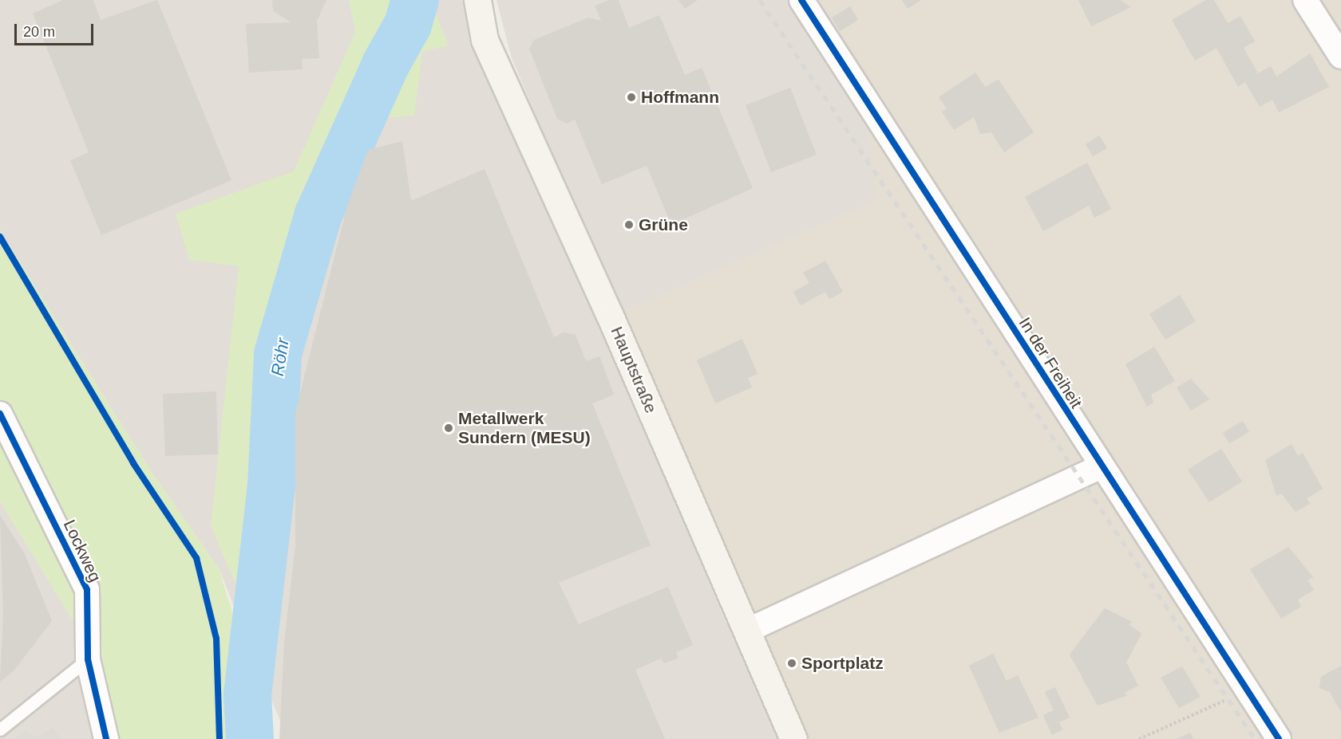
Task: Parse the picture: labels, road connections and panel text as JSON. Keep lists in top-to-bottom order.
{
  "streets": {
    "main road": ["Hauptstraße"],
    "street": ["In der Freiheit", "Lockweg"]
  },
  "water": ["Röhr"],
  "places": [
    "Hoffmann",
    "Grüne",
    "Metallwerk Sundern (MESU)",
    "Sportplatz"
  ],
  "scale_bar": "20 m"
}
